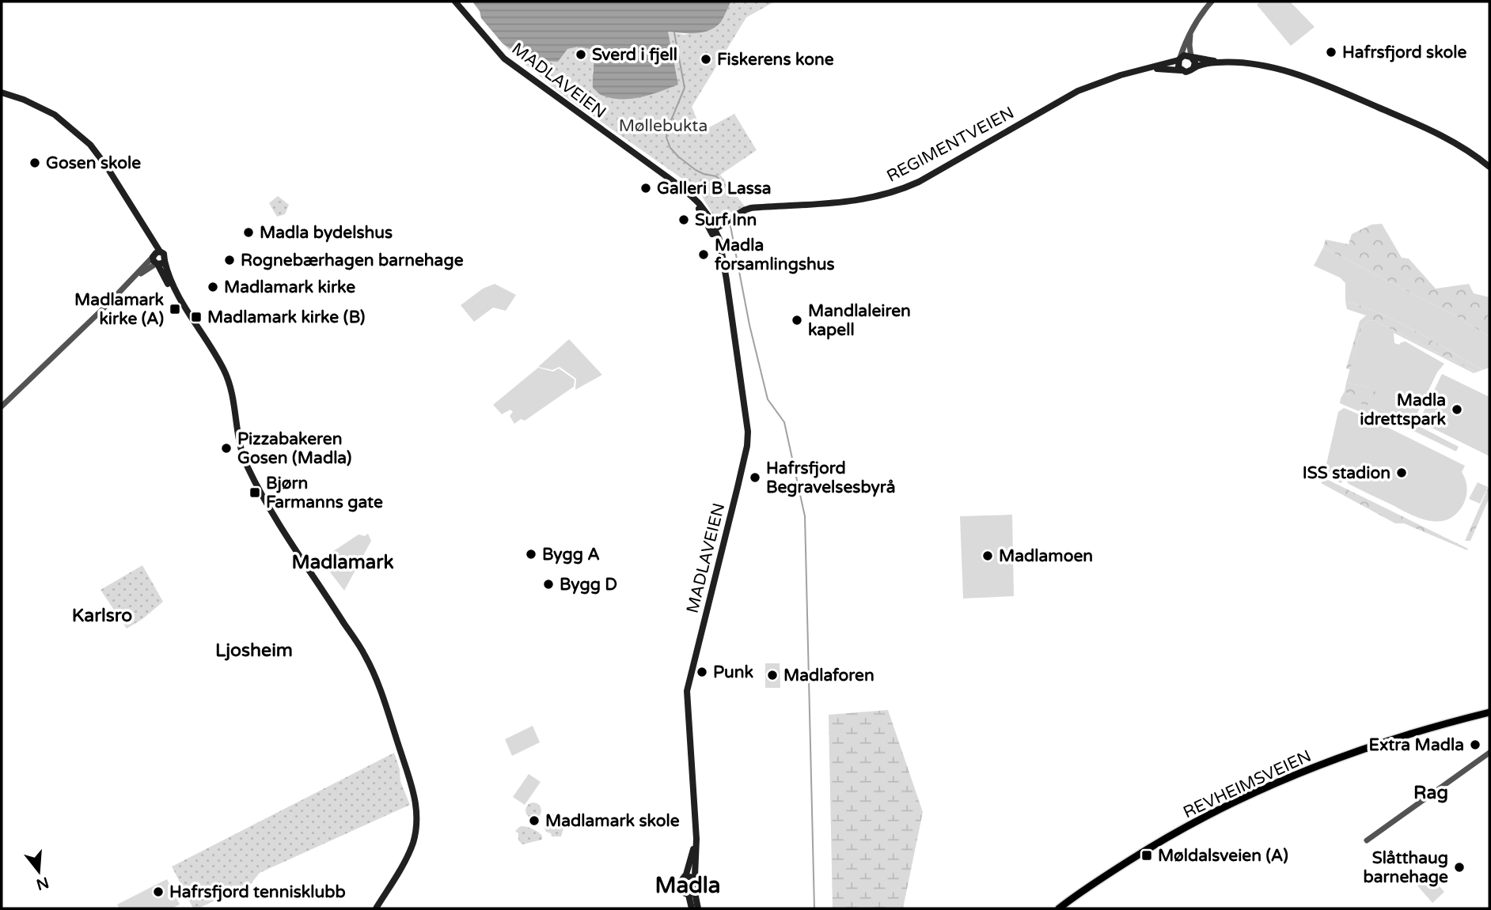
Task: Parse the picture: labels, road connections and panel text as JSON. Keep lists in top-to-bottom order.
{
  "streets": {
    "main road": ["MADLAVEIEN", "REGIMENTVEIEN", "REVHEIMSVEIEN"]
  },
  "crossings": [
    ["MADLAVEIEN", "REGIMENTVEIEN"]
  ],
  "districts": [
    "Madlamark",
    "Karlsro",
    "Ljosheim",
    "Rag",
    "Madla"
  ],
  "parks": ["Møllebukta"],
  "places": {
    "other": [
      "Hafrsfjord skole",
      "Sverd i fjell",
      "Fiskerens kone",
      "Gosen skole",
      "Galleri B Lassa",
      "Surf Inn",
      "Madla bydelshus",
      "Madla forsamlingshus",
      "Rognebærhagen barnehage",
      "Madlamark kirke",
      "Mandlaleiren kapell",
      "Madla idrettspark",
      "Pizzabakeren Gosen (Madla)",
      "ISS stadion",
      "Hafrsfjord Begravelsesbyrå",
      "Bygg A",
      "Madlamoen",
      "Bygg D",
      "Punk",
      "Madlaforen",
      "Extra Madla",
      "Madlamark skole",
      "Slåtthaug barnehage",
      "Hafrsfjord tennisklubb"
    ],
    "transit": [
      "Madlamark kirke (A)",
      "Madlamark kirke (B)",
      "Bjørn Farmanns gate",
      "Møldalsveien (A)"
    ]
  },
  "north": "bottom"
}
